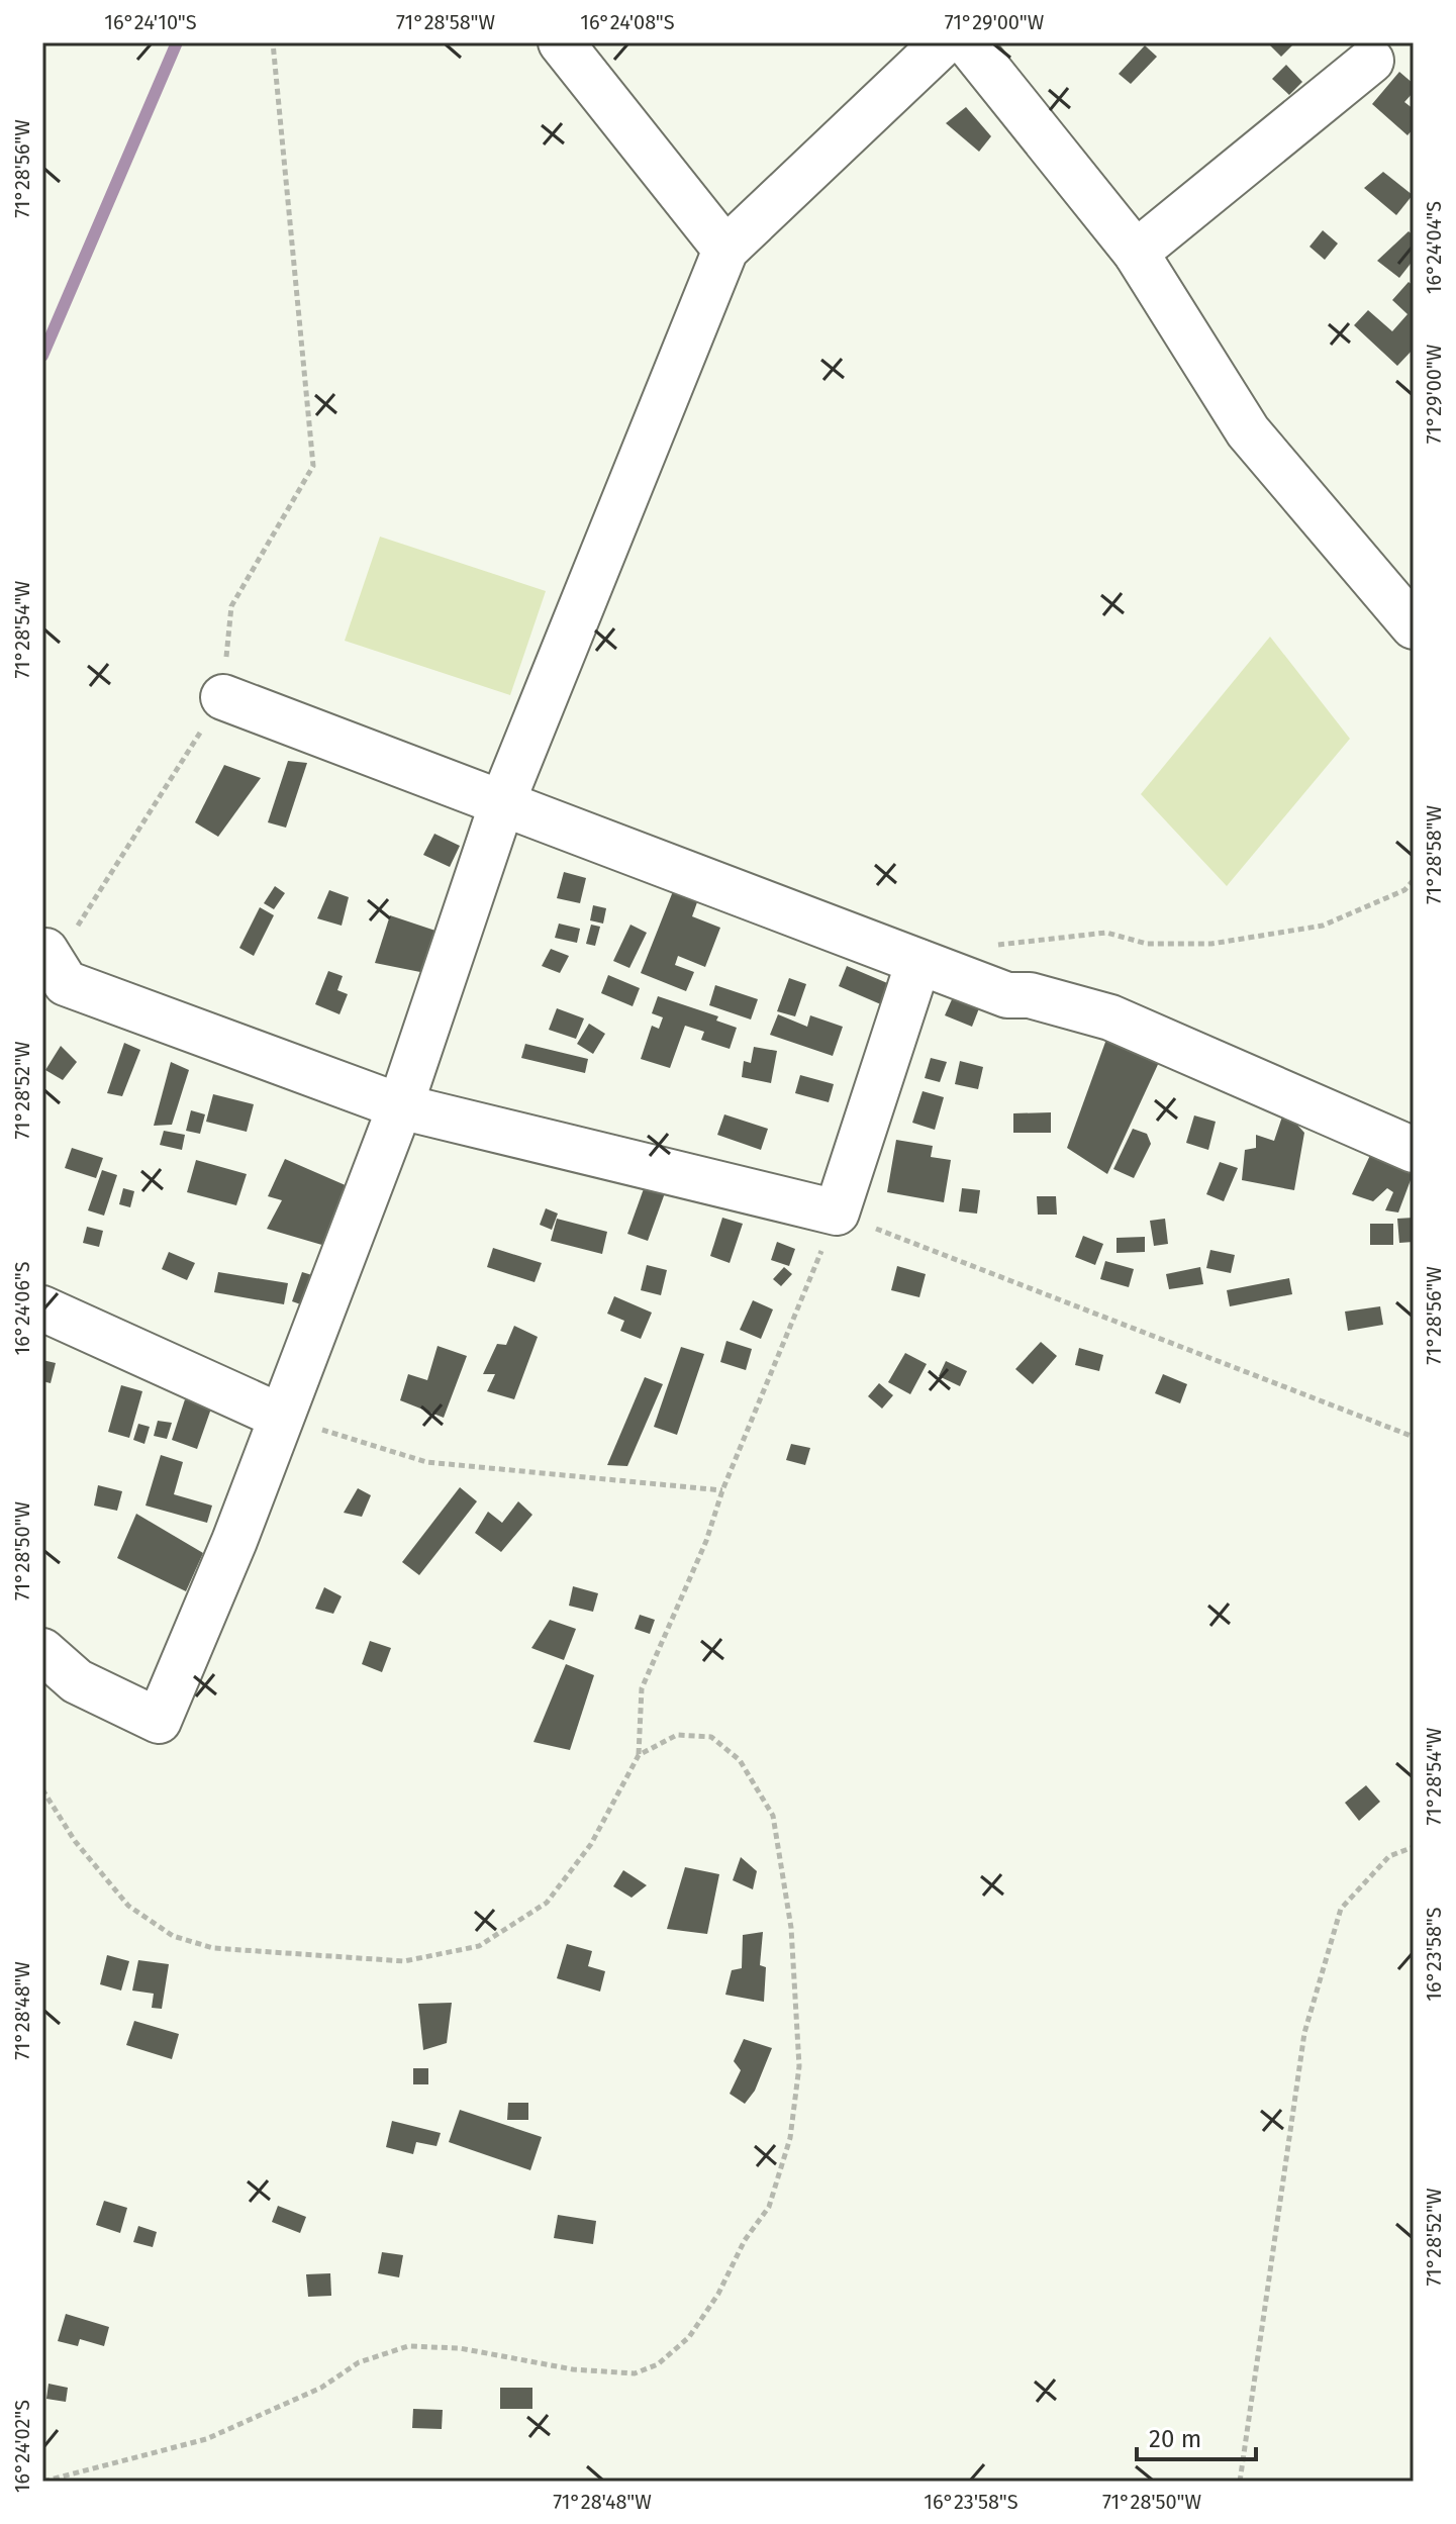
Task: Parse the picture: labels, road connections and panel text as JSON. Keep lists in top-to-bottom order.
{
  "scale_bar": "20 m",
  "coordinates": [
    "16°24'10\"S",
    "71°28'58\"W",
    "16°24'08\"S",
    "71°29'00\"W",
    "71°28'56\"W",
    "16°24'04\"S",
    "71°28'54\"W",
    "71°28'52\"W",
    "16°24'06\"S",
    "71°28'50\"W",
    "16°23'58\"S",
    "71°28'48\"W",
    "16°24'02\"S"
  ]
}
